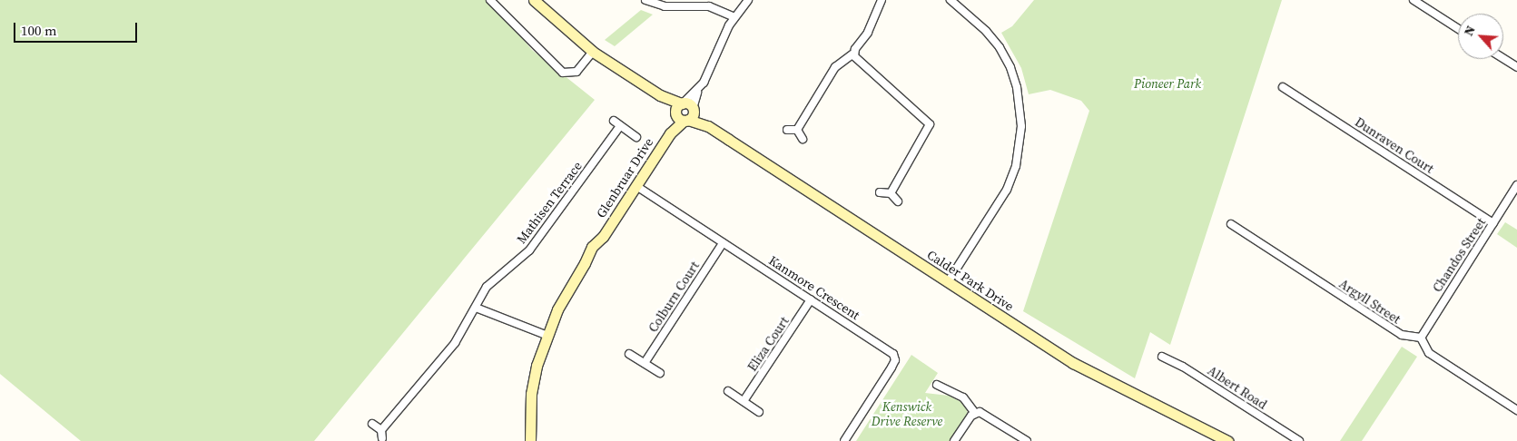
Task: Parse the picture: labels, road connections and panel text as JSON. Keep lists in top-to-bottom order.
{
  "streets": {
    "street": [
      "Dunraven Court",
      "Glenbruar Drive",
      "Mathisen Terrace",
      "Chandos Street",
      "Calder Park Drive",
      "Kanmore Crescent",
      "Colburn Court",
      "Argyll Street",
      "Eliza Court",
      "Albert Road"
    ]
  },
  "crossings": [
    ["Dunraven Court", "Chandos Street"],
    ["Glenbruar Drive", "Calder Park Drive"],
    ["Glenbruar Drive", "Kanmore Crescent"],
    ["Chandos Street", "Argyll Street"],
    ["Kanmore Crescent", "Colburn Court"],
    ["Kanmore Crescent", "Eliza Court"]
  ],
  "parks": ["Pioneer Park", "Kenswick Drive Reserve"],
  "scale_bar": "100 m",
  "north": "top left"
}
